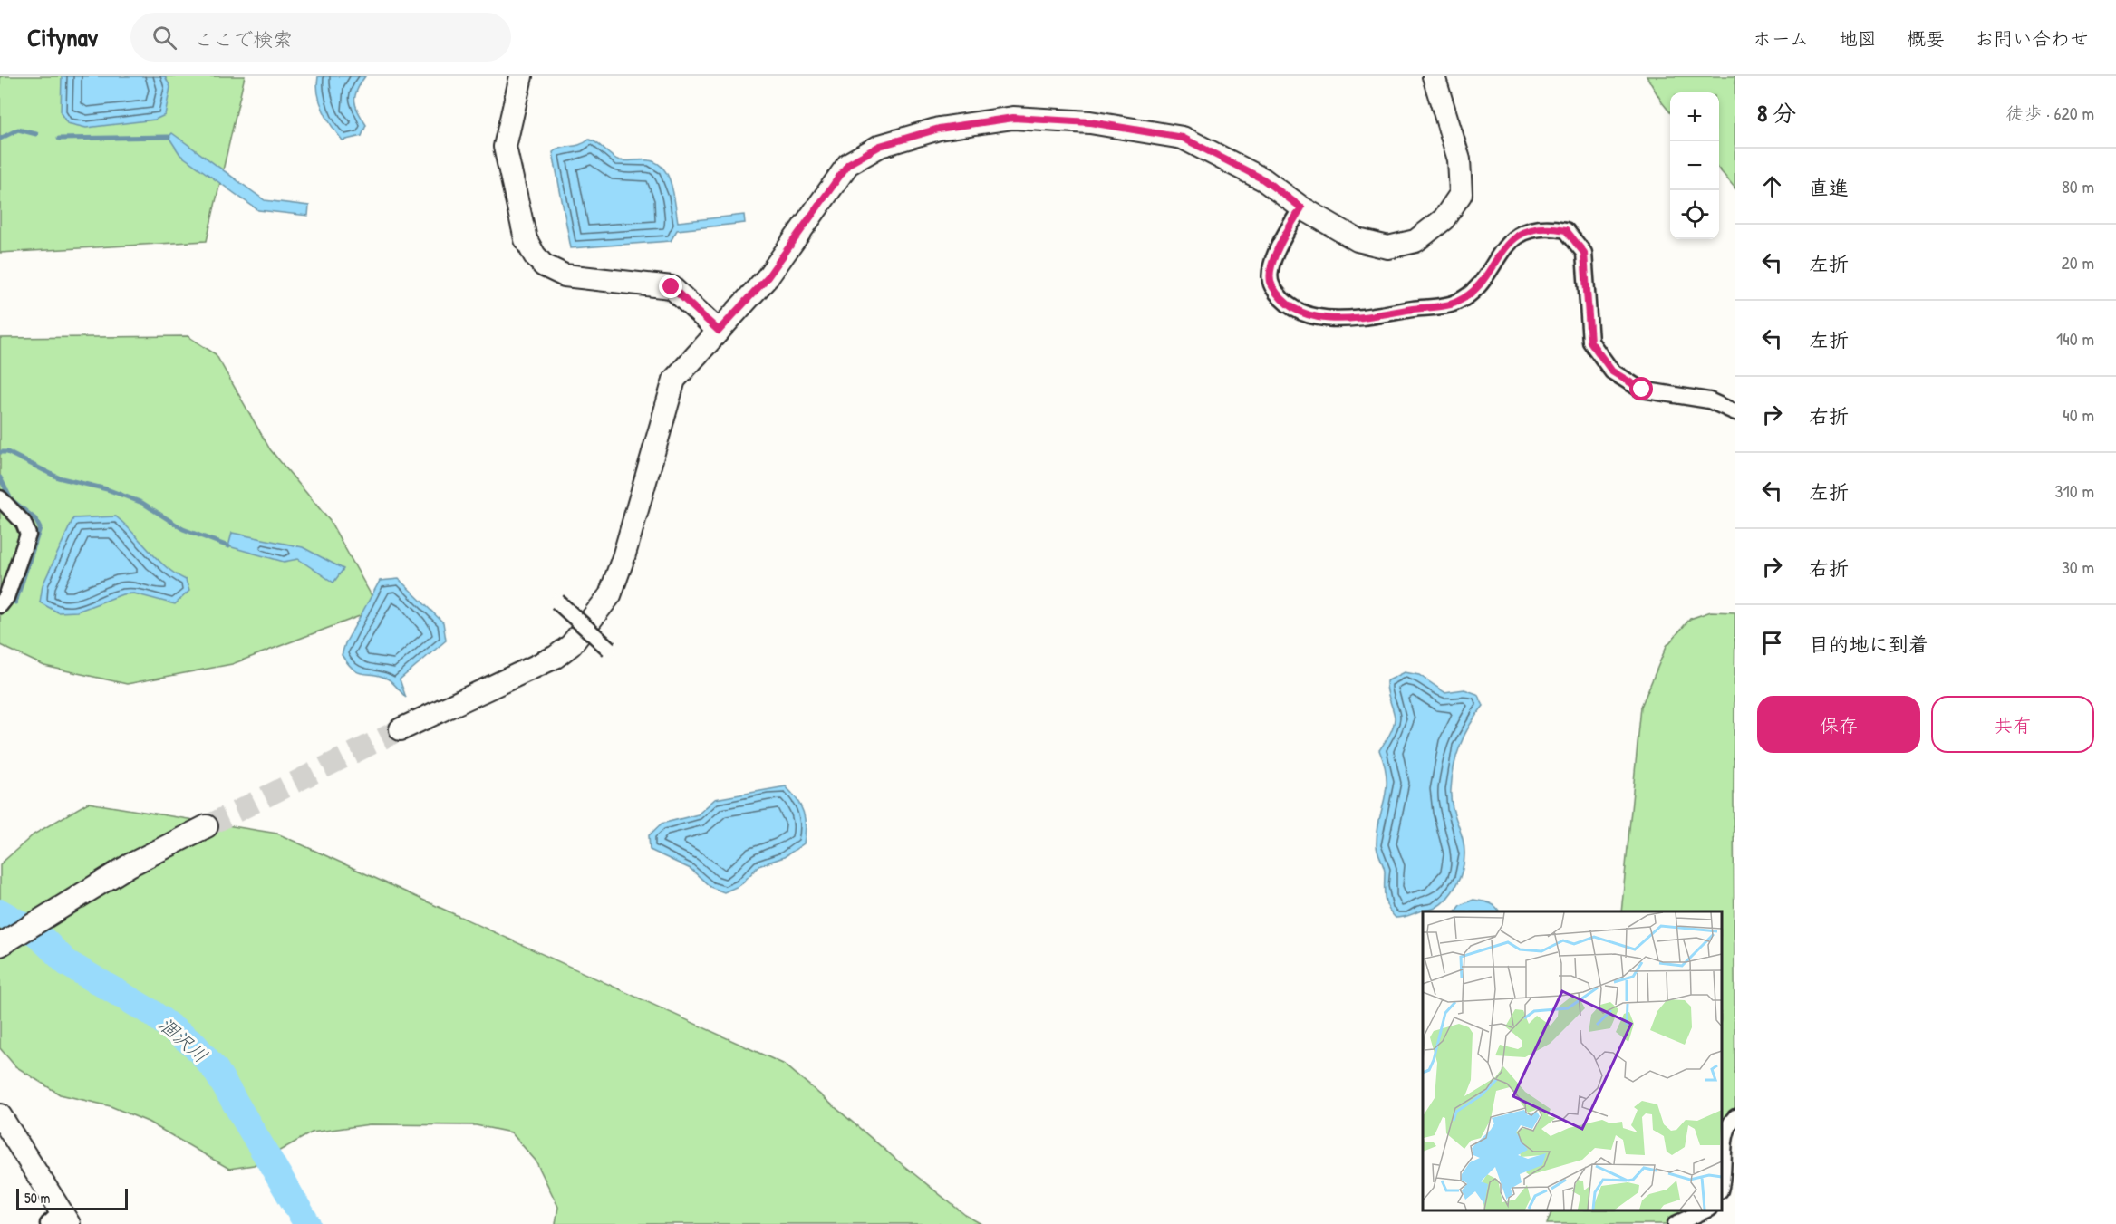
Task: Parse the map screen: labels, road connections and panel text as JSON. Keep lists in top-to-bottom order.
{
  "water": ["涸沢川"],
  "scale_bar": "50 m",
  "page": {
    "header": "Citynav",
    "search": "ここで検索",
    "nav": [
      "ホーム",
      "地図",
      "概要",
      "お問い合わせ"
    ],
    "heading": ["8 分", "徒歩 · 620 m"],
    "map_buttons": ["+", "−"],
    "list": [
      ["直進", "80 m"],
      ["左折", "20 m"],
      ["左折", "140 m"],
      ["右折", "40 m"],
      ["左折", "310 m"],
      ["右折", "30 m"],
      "目的地に到着"
    ],
    "buttons": ["保存", "共有"],
    "scale": "50 m"
  }
}
